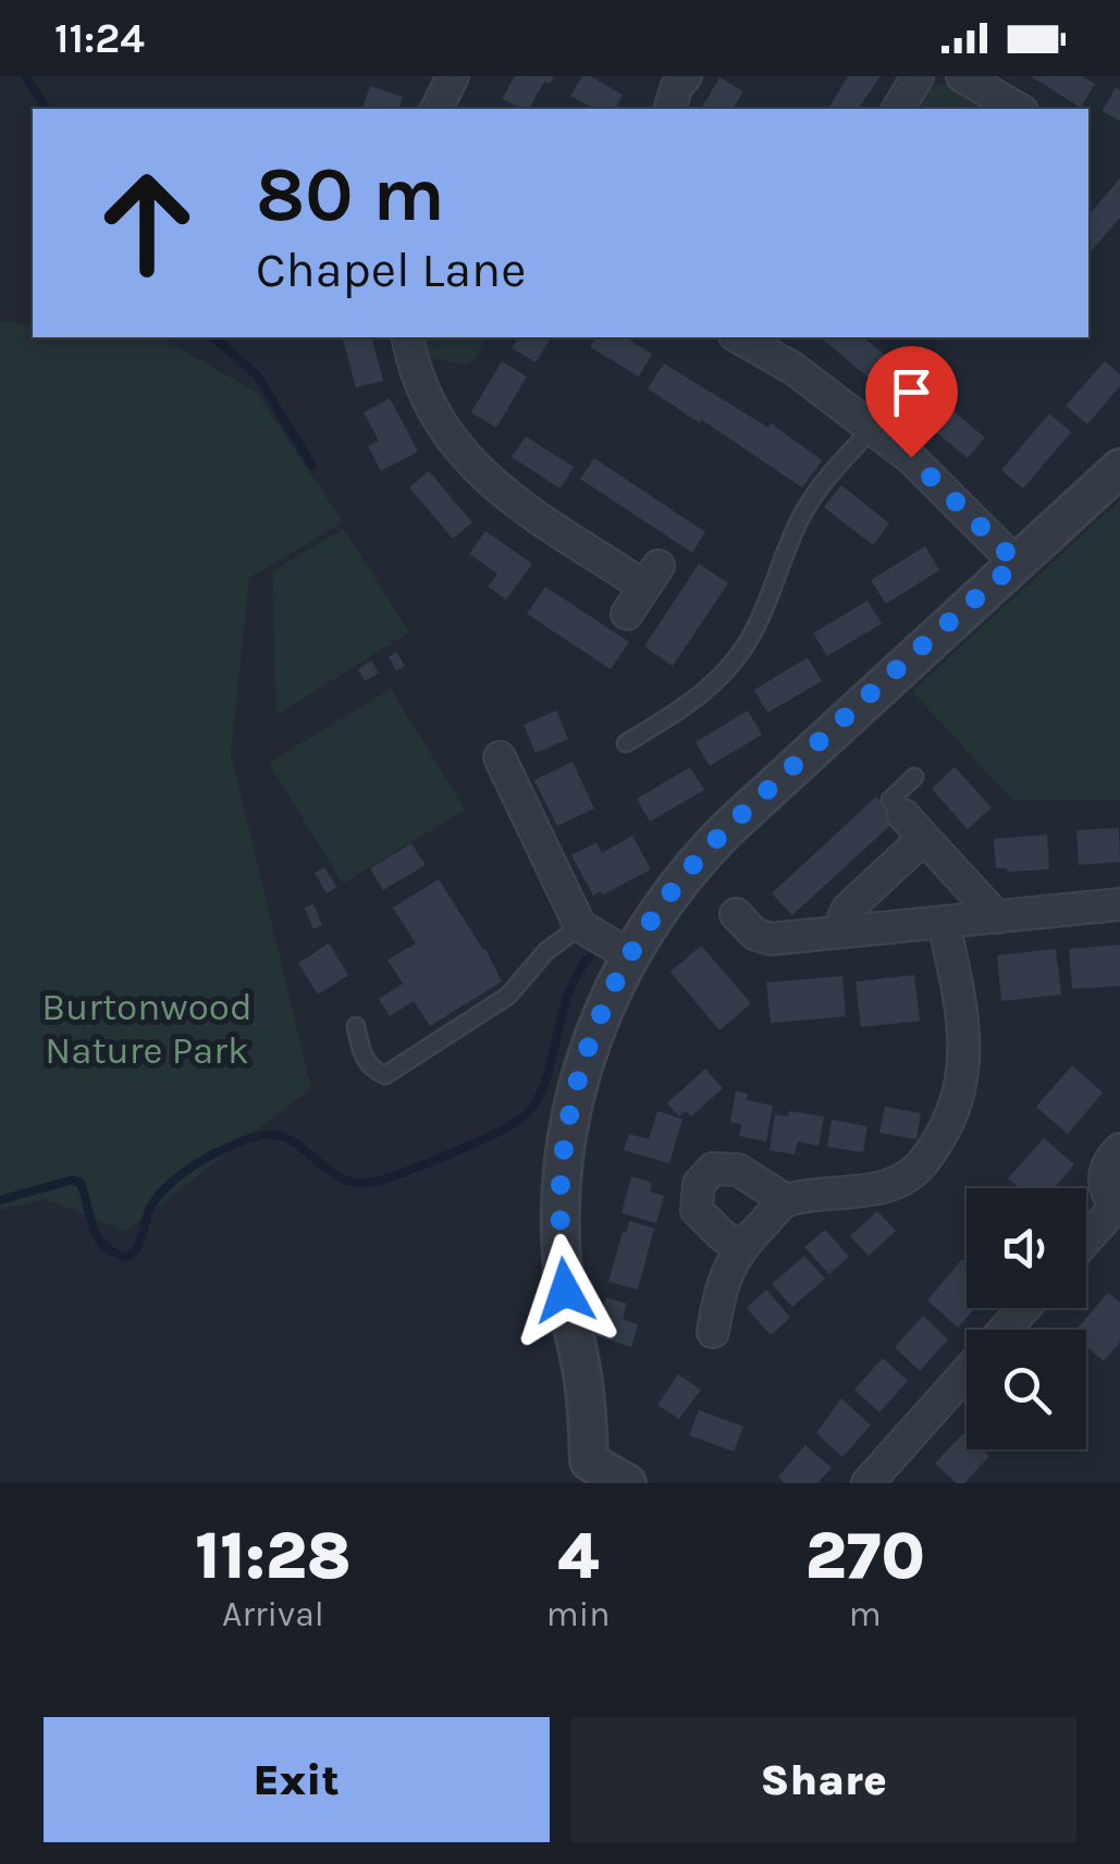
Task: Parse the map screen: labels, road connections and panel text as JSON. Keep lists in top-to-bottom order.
{
  "parks": ["Burtonwood Nature Park"],
  "page": {
    "status": "11:24",
    "turn": ["80 m", "Chapel Lane"],
    "eta": [
      "11:28",
      "Arrival",
      "4",
      "min",
      "270",
      "m"
    ],
    "buttons": ["Exit", "Share"]
  }
}
